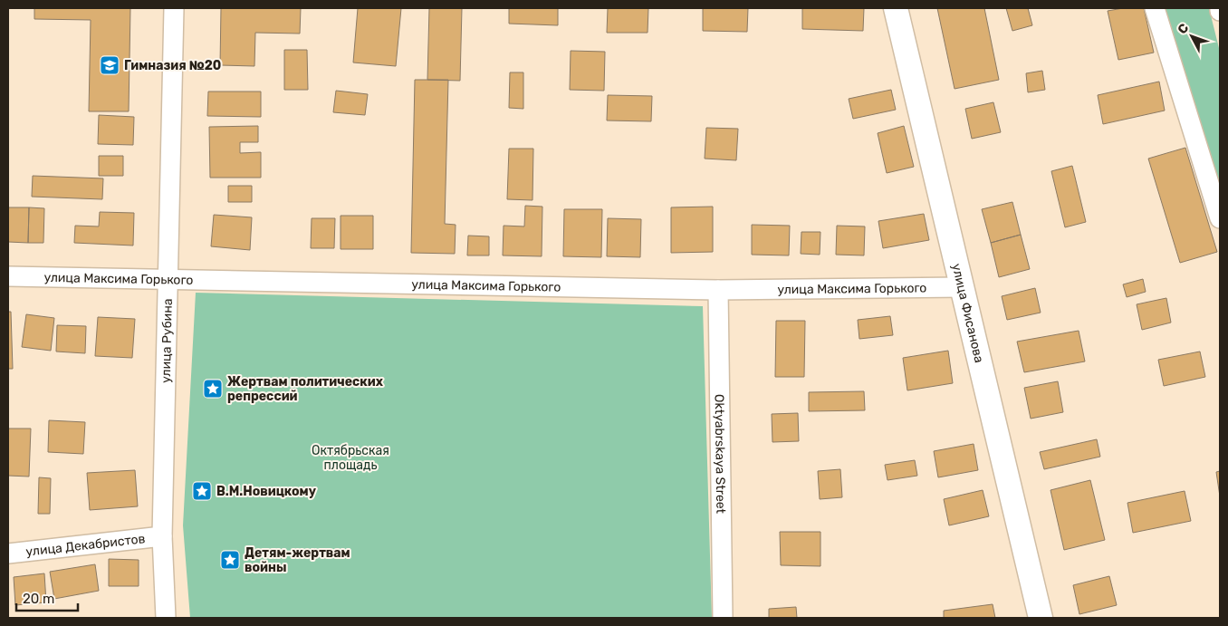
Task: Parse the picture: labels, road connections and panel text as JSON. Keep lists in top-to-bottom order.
{
  "streets": {
    "street": [
      "улица Максима Горького",
      "улица Фисанова",
      "улица Рубина",
      "Oktyabrskaya Street",
      "улица Декабристов"
    ]
  },
  "crossings": [
    ["улица Максима Горького", "улица Фисанова"],
    ["улица Максима Горького", "улица Рубина"],
    ["улица Максима Горького", "Oktyabrskaya Street"],
    ["улица Рубина", "улица Декабристов"]
  ],
  "parks": ["Октябрьская площадь"],
  "places": {
    "school or university": ["Гимназия №20"],
    "place": ["Жертвам политических репрессий", "В.М.Новицкому", "Детям-жертвам войны"]
  },
  "scale_bar": "20 m",
  "north": "top left"
}
